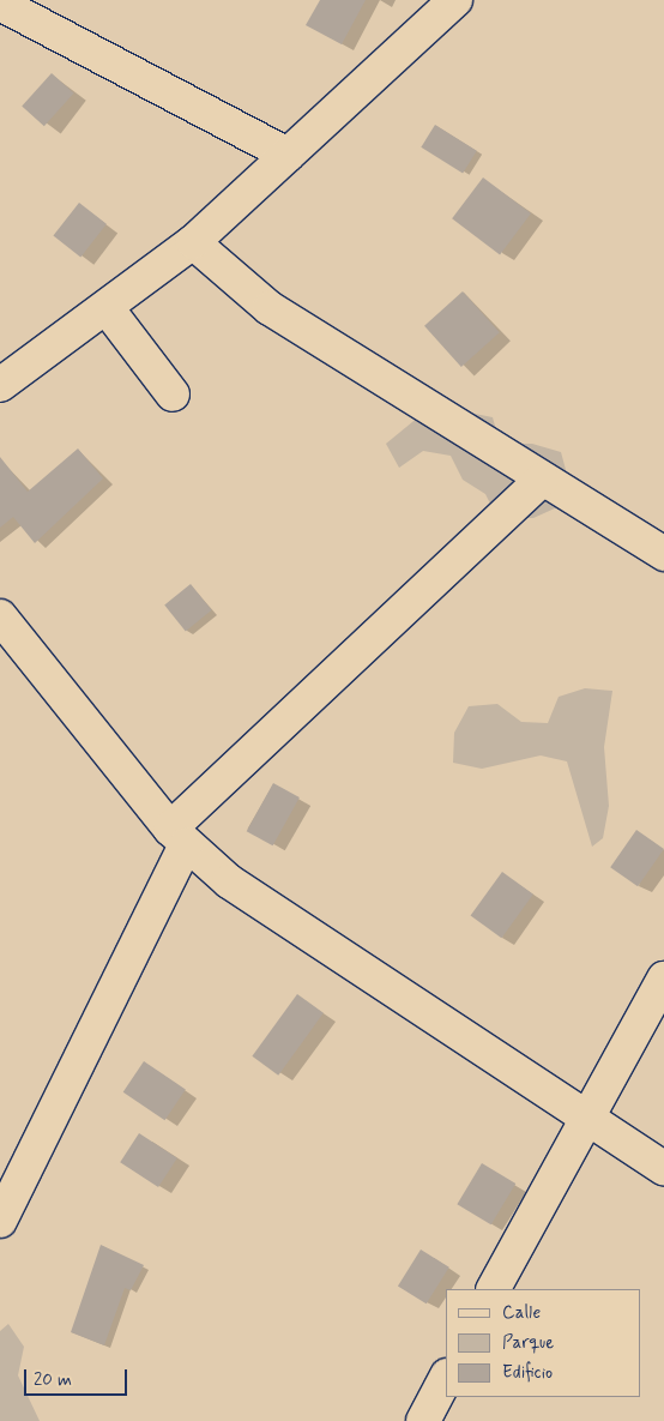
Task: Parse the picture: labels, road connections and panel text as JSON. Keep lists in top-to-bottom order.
{
  "legend": ["Calle", "Parque", "Edificio"],
  "scale_bar": "20 m"
}
